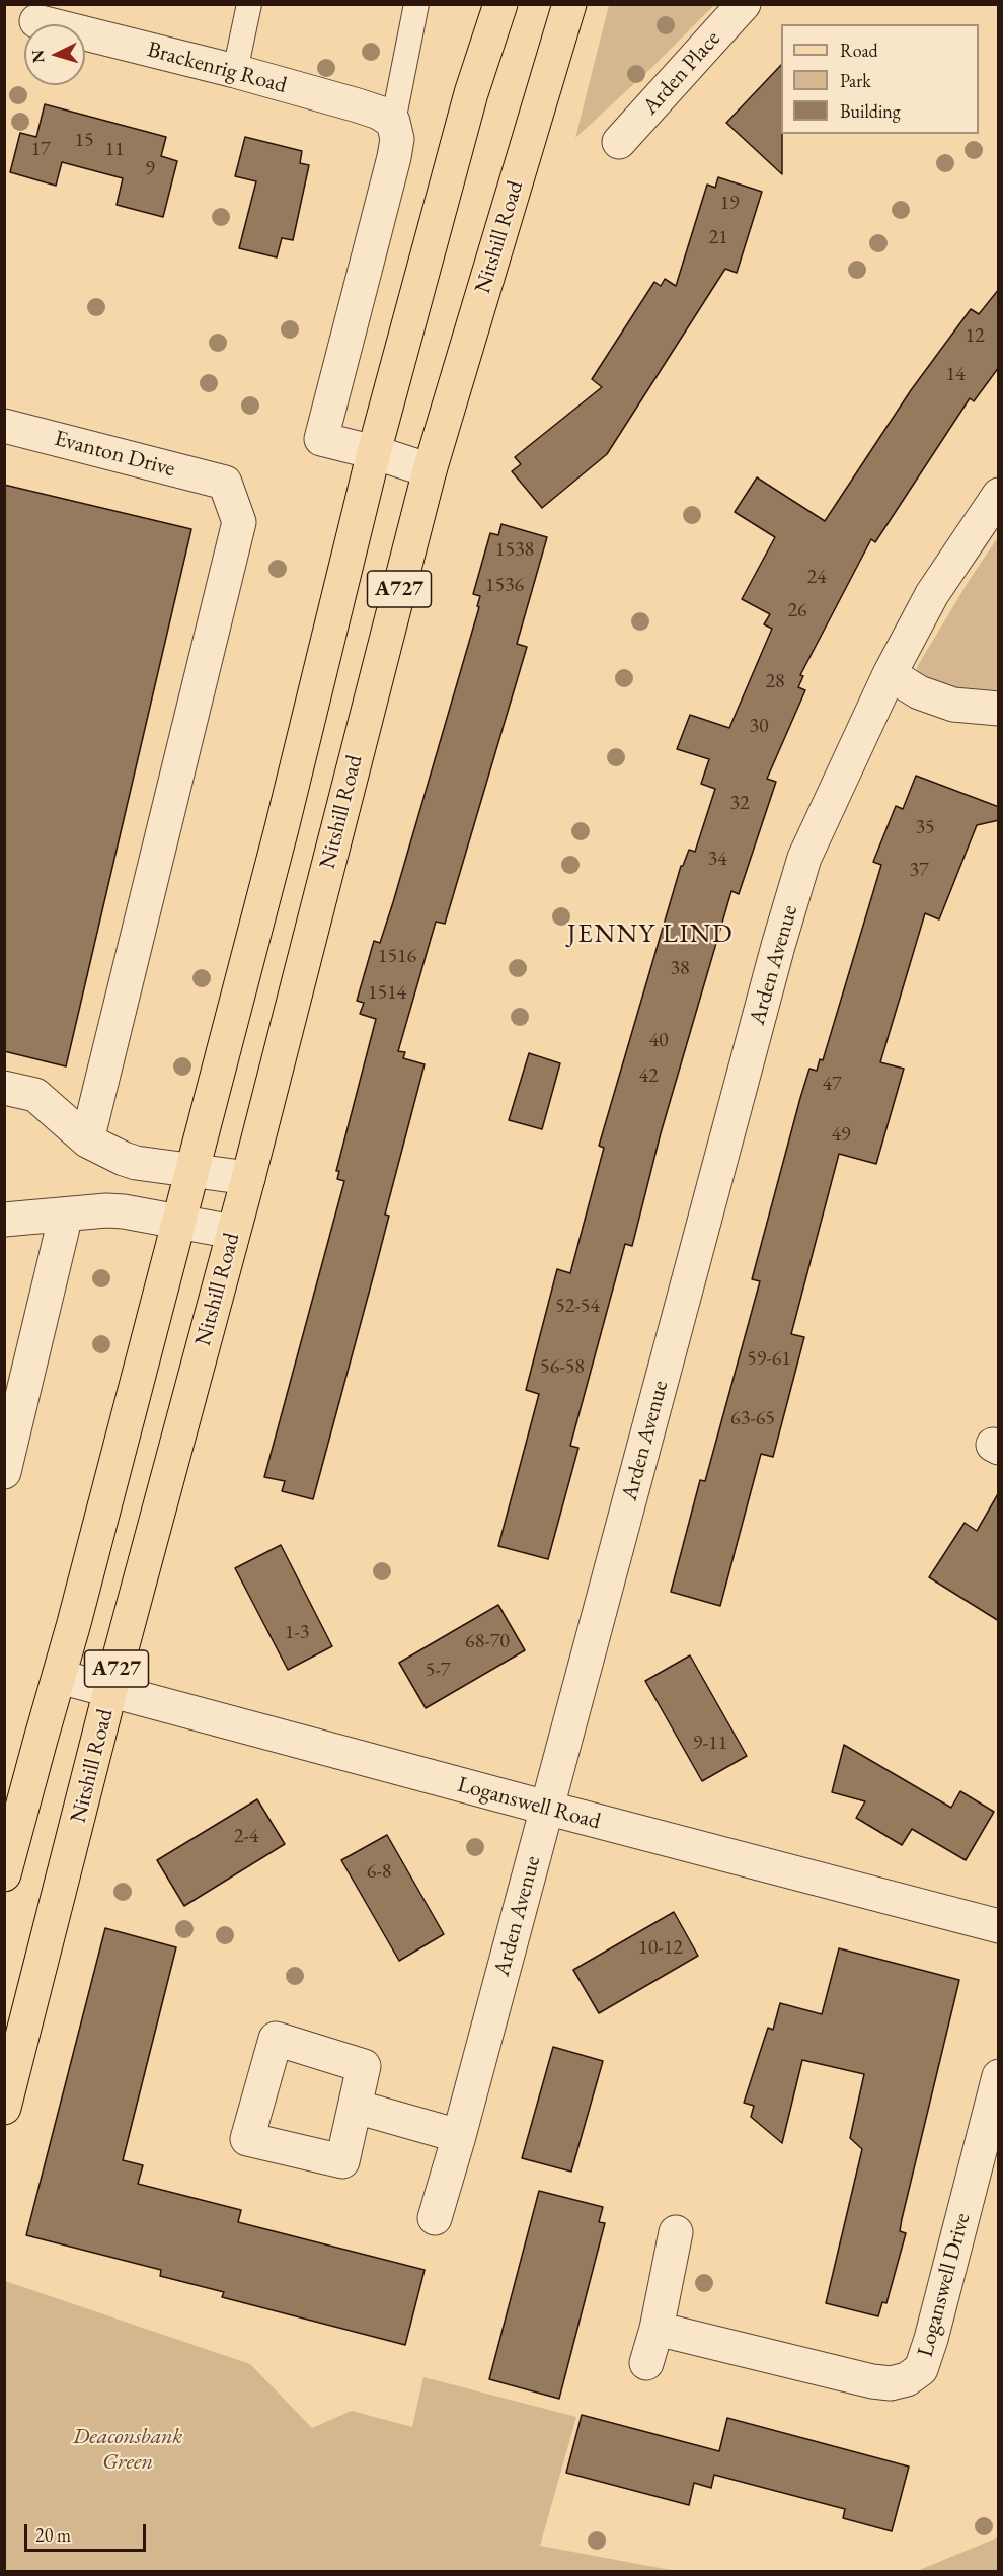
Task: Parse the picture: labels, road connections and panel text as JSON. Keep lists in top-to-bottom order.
{
  "streets": {
    "main road": ["Nitshill Road", "A727"],
    "street": [
      "Brackenrig Road",
      "Arden Place",
      "Evanton Drive",
      "Arden Avenue",
      "Loganswell Road",
      "Loganswell Drive"
    ]
  },
  "crossings": [
    ["Nitshill Road", "Loganswell Road"],
    ["A727", "Loganswell Road"],
    ["Arden Avenue", "Loganswell Road"]
  ],
  "districts": ["JENNY LIND"],
  "parks": ["Deaconsbank Green"],
  "house_numbers": [
    "15",
    "17",
    "11",
    "9",
    "19",
    "21",
    "12",
    "14",
    "1538",
    "24",
    "1536",
    "26",
    "28",
    "30",
    "32",
    "35",
    "34",
    "37",
    "1516",
    "38",
    "1514",
    "40",
    "42",
    "47",
    "49",
    "52-54",
    "59-61",
    "56-58",
    "63-65",
    "1-3",
    "68-70",
    "5-7",
    "9-11",
    "2-4",
    "6-8",
    "10-12"
  ],
  "legend": ["Road", "Park", "Building"],
  "scale_bar": "20 m",
  "north": "left"
}
